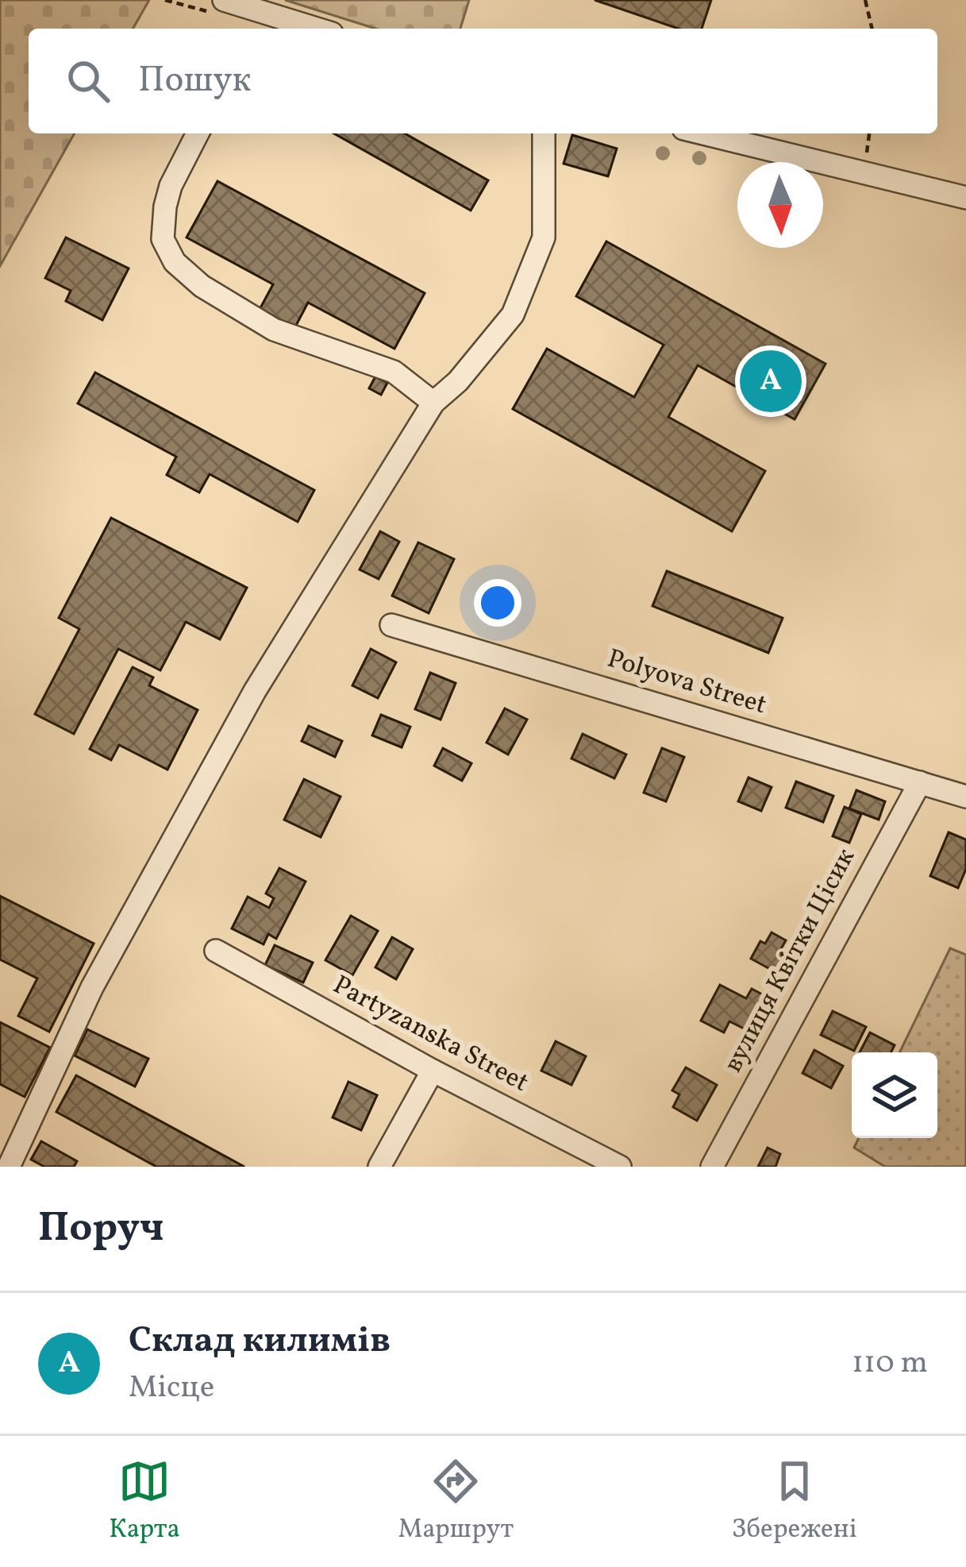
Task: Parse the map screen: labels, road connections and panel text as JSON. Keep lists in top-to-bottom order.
{
  "streets": {
    "street": ["Polyova Street", "вулиця Квітки Цісик", "Partyzanska Street"]
  },
  "crossings": [
    ["Polyova Street", "вулиця Квітки Цісик"]
  ],
  "north": "bottom",
  "page": {
    "search": "Пошук",
    "pins": "A",
    "heading": "Поруч",
    "list": [
      {
        "mark": "A",
        "name": "Склад килимів",
        "note": "Місце",
        "value": "110 m"
      }
    ],
    "nav": ["Карта", "Маршрут", "Збережені"]
  }
}
